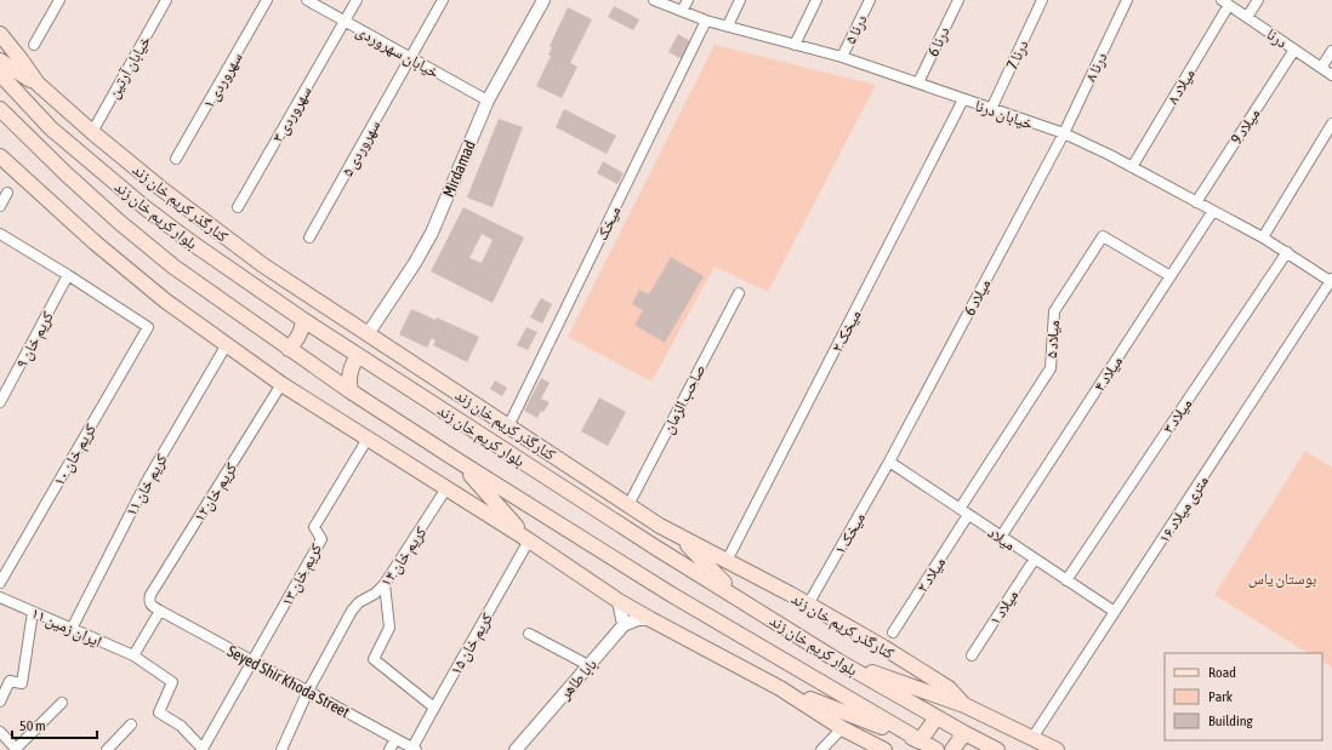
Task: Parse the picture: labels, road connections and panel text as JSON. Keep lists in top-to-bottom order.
{
  "streets": {
    "main road": ["کنارگذر کریم خان زند", "بلوار کریم خان زند"],
    "street": [
      "درنا ۵",
      "درنا",
      "درنا 6",
      "خیابان سهروردی",
      "درنا 7",
      "خیابان آرتین",
      "درنا ۸",
      "سهروردی ۱",
      "میلاد ۸",
      "سهروردی ۳",
      "خیابان درنا",
      "میلاد 9",
      "سهروردی ۵",
      "Mirdamad",
      "میخک",
      "میلاد 6",
      "میخک ۲",
      "کریم خان ۹",
      "میلاد ۵",
      "میلاد ۴",
      "صاحب الزمان",
      "میلاد ۳",
      "کریم خان ۱۰",
      "کریم خان ۱۱",
      "کریم خان۱۲",
      "۱۶ متری میلاد",
      "میخک ۱",
      "میلاد",
      "کریم خان ۱۴",
      "کریم خان ۱۳",
      "میلاد ۲",
      "میلاد ۱",
      "ایران زمین ۱۱",
      "کریم خان ۱۵",
      "بابا طاهر",
      "Seyed Shir Khoda Street"
    ]
  },
  "crossings": [
    ["درنا ۵", "خیابان درنا"],
    ["درنا", "میلاد ۸"],
    ["درنا", "میلاد 9"],
    ["درنا 6", "خیابان درنا"],
    ["خیابان سهروردی", "سهروردی ۳"],
    ["خیابان سهروردی", "سهروردی ۵"],
    ["خیابان سهروردی", "Mirdamad"],
    ["درنا 7", "خیابان درنا"],
    ["خیابان آرتین", "کنارگذر کریم خان زند"],
    ["درنا ۸", "خیابان درنا"],
    ["درنا ۸", "میلاد 6"],
    ["میلاد ۸", "خیابان درنا"],
    ["خیابان درنا", "میلاد 9"],
    ["خیابان درنا", "میخک"],
    ["خیابان درنا", "میلاد 6"],
    ["خیابان درنا", "میخک ۲"],
    ["خیابان درنا", "میلاد ۴"],
    ["خیابان درنا", "میلاد ۳"],
    ["خیابان درنا", "۱۶ متری میلاد"],
    ["Mirdamad", "کنارگذر کریم خان زند"],
    ["کنارگذر کریم خان زند", "میخک"],
    ["کنارگذر کریم خان زند", "میخک ۲"],
    ["کنارگذر کریم خان زند", "صاحب الزمان"],
    ["کنارگذر کریم خان زند", "۱۶ متری میلاد"],
    ["کنارگذر کریم خان زند", "میخک ۱"],
    ["میلاد 6", "میخک ۱"],
    ["میلاد 6", "میلاد"],
    ["کریم خان ۹", "کریم خان ۱۰"],
    ["میلاد ۵", "میلاد ۴"],
    ["میلاد ۵", "میلاد"],
    ["میلاد ۴", "میلاد"],
    ["میلاد ۳", "میلاد"],
    ["کریم خان ۱۱", "ایران زمین ۱۱"],
    ["کریم خان۱۲", "Seyed Shir Khoda Street"],
    ["۱۶ متری میلاد", "میلاد"],
    ["میخک ۱", "میلاد"],
    ["میلاد", "میلاد ۲"],
    ["میلاد", "میلاد ۱"],
    ["کریم خان ۱۴", "Seyed Shir Khoda Street"],
    ["کریم خان ۱۳", "ایران زمین ۱۱"],
    ["کریم خان ۱۳", "Seyed Shir Khoda Street"],
    ["ایران زمین ۱۱", "Seyed Shir Khoda Street"],
    ["کریم خان ۱۵", "Seyed Shir Khoda Street"]
  ],
  "parks": ["بوستان یاس"],
  "legend": ["Road", "Park", "Building"],
  "scale_bar": "50 m"
}
